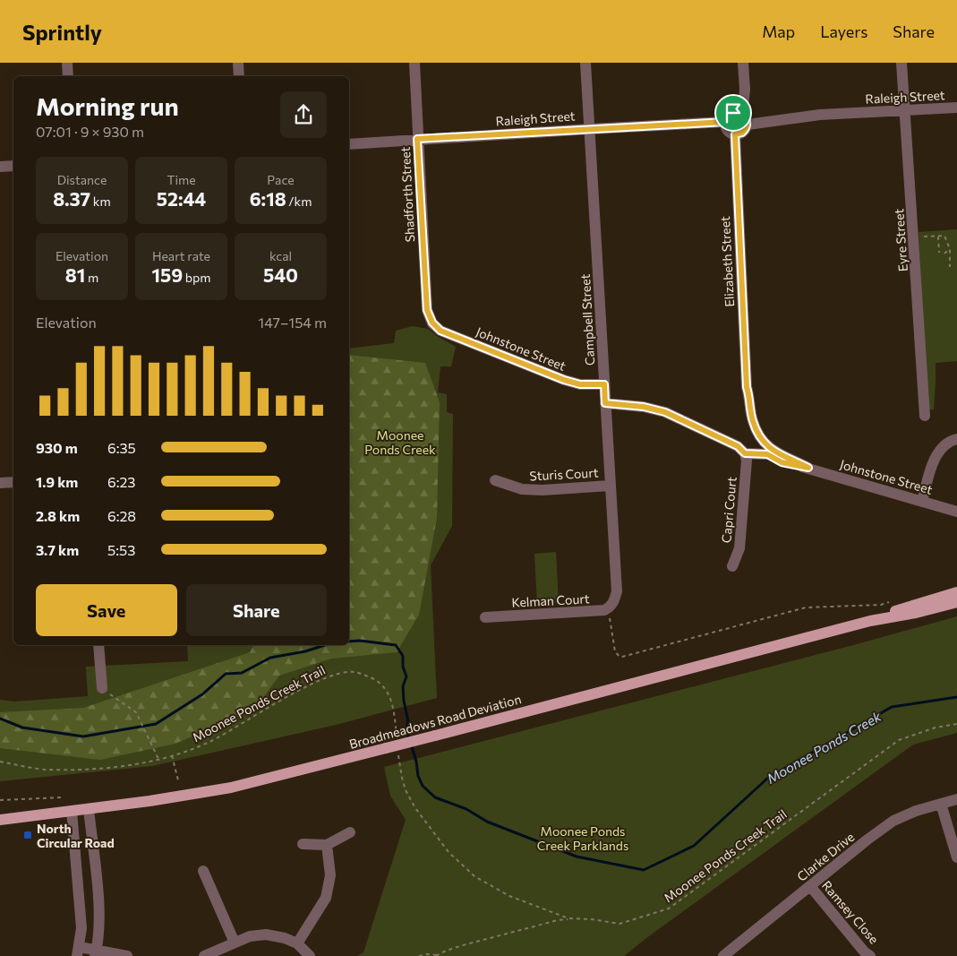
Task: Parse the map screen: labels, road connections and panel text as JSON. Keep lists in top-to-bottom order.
{
  "streets": {
    "main road": ["Broadmeadows Road Deviation"],
    "street": [
      "Raleigh Street",
      "Shadforth Street",
      "Eyre Street",
      "Elizabeth Street",
      "Campbell Street",
      "Johnstone Street",
      "Sturis Court",
      "Capri Court",
      "Kelman Court",
      "Clarke Drive",
      "Ramsey Close"
    ],
    "path": ["Moonee Ponds Creek Trail"]
  },
  "crossings": [
    ["Raleigh Street", "Shadforth Street"],
    ["Raleigh Street", "Eyre Street"],
    ["Raleigh Street", "Elizabeth Street"],
    ["Raleigh Street", "Campbell Street"],
    ["Shadforth Street", "Johnstone Street"],
    ["Elizabeth Street", "Johnstone Street"],
    ["Campbell Street", "Johnstone Street"],
    ["Campbell Street", "Sturis Court"],
    ["Campbell Street", "Kelman Court"],
    ["Johnstone Street", "Capri Court"],
    ["Clarke Drive", "Ramsey Close"]
  ],
  "water": ["Moonee Ponds Creek"],
  "parks": ["Moonee Ponds Creek", "Moonee Ponds Creek Parklands"],
  "places": {
    "transit": ["North Circular Road"]
  },
  "page": {
    "header": "Sprintly",
    "nav": ["Map", "Layers", "Share"],
    "heading": ["Morning run", "07:01 · 9 × 930 m"],
    "stats": [
      ["Distance", "8.37 km"],
      ["Time", "52:44"],
      ["Pace", "6:18 /km"],
      ["Elevation", "81 m"],
      ["Heart rate", "159 bpm"],
      ["kcal", "540"]
    ],
    "chart": ["Elevation", "147–154 m"],
    "list": [
      {
        "name": "930 m",
        "note": "6:35"
      },
      {
        "name": "1.9 km",
        "note": "6:23"
      },
      {
        "name": "2.8 km",
        "note": "6:28"
      },
      {
        "name": "3.7 km",
        "note": "5:53"
      }
    ],
    "buttons": ["Save", "Share"]
  }
}
